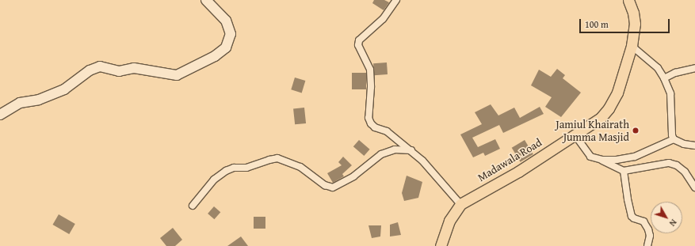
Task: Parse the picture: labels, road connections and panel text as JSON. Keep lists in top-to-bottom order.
{
  "streets": {
    "main road": ["Madawala Road"]
  },
  "places": ["Jamiul Khairath Jumma Masjid"],
  "scale_bar": "100 m",
  "north": "bottom right"
}
